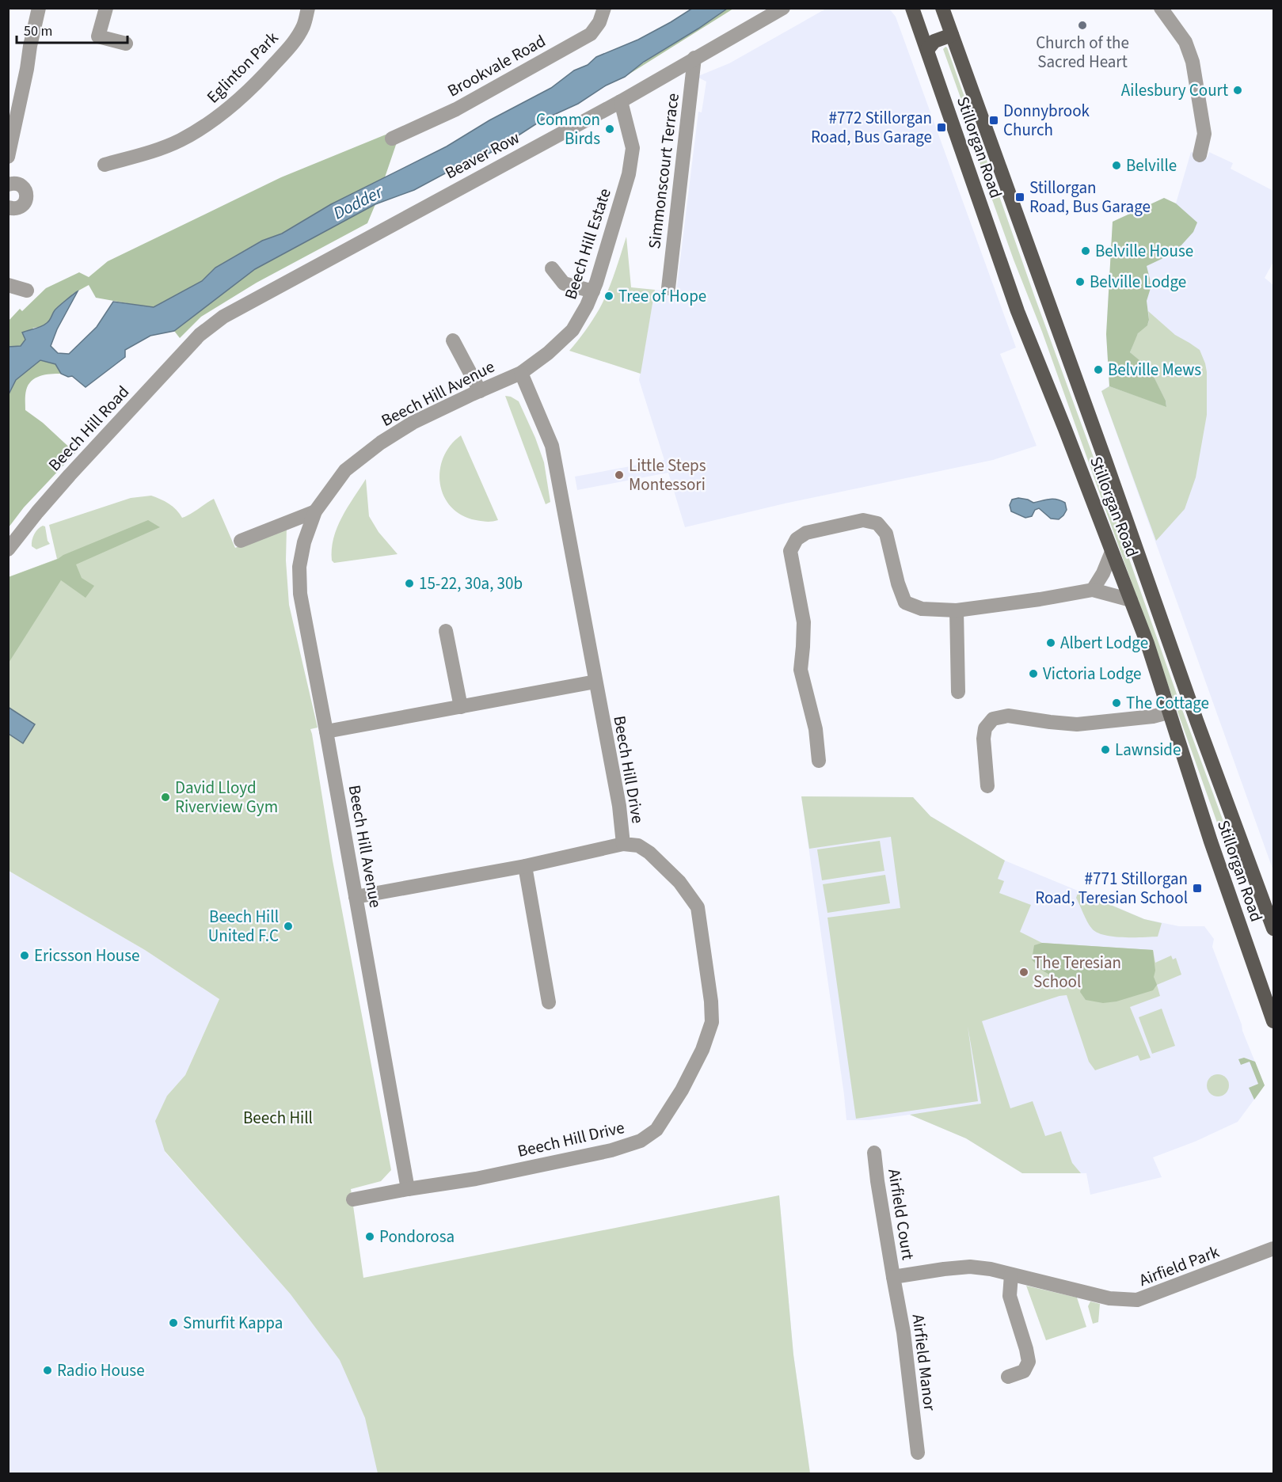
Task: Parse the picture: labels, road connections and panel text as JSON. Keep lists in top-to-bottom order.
{
  "streets": {
    "main road": ["Stillorgan Road"],
    "street": [
      "Brookvale Road",
      "Eglinton Park",
      "Beaver Row",
      "Simmonscourt Terrace",
      "Beech Hill Estate",
      "Beech Hill Avenue",
      "Beech Hill Road",
      "Beech Hill Drive",
      "Airfield Court",
      "Airfield Park",
      "Airfield Manor"
    ]
  },
  "crossings": [
    ["Beaver Row", "Simmonscourt Terrace"],
    ["Beaver Row", "Beech Hill Estate"],
    ["Beaver Row", "Beech Hill Road"],
    ["Beech Hill Estate", "Beech Hill Avenue"],
    ["Beech Hill Estate", "Beech Hill Drive"],
    ["Beech Hill Avenue", "Beech Hill Drive"],
    ["Airfield Court", "Airfield Park"],
    ["Airfield Court", "Airfield Manor"]
  ],
  "water": ["Dodder"],
  "parks": ["Beech Hill"],
  "places": {
    "other": [
      "Church of the Sacred Heart",
      "Ailesbury Court",
      "Common Birds",
      "Belville",
      "Belville House",
      "Belville Lodge",
      "Tree of Hope",
      "Belville Mews",
      "Little Steps Montessori",
      "15-22, 30a, 30b",
      "Albert Lodge",
      "Victoria Lodge",
      "The Cottage",
      "Lawnside",
      "David Lloyd Riverview Gym",
      "Beech Hill United F.C",
      "Ericsson House",
      "The Teresian School",
      "Pondorosa",
      "Smurfit Kappa",
      "Radio House"
    ],
    "transit": [
      "Donnybrook Church",
      "#772 Stillorgan Road, Bus Garage",
      "Stillorgan Road, Bus Garage",
      "#771 Stillorgan Road, Teresian School"
    ]
  },
  "scale_bar": "50 m"
}
